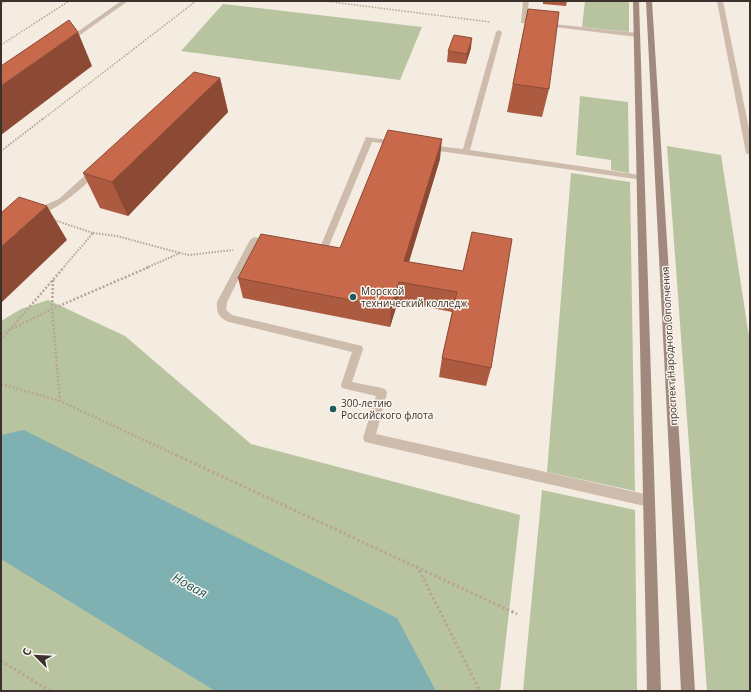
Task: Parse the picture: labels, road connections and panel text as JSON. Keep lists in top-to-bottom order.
{
  "streets": {
    "main road": ["проспект Народного Ополчения"]
  },
  "water": ["Новая"],
  "places": ["Морской технический колледж", "300-летию Российского флота"],
  "north": "top left"
}
